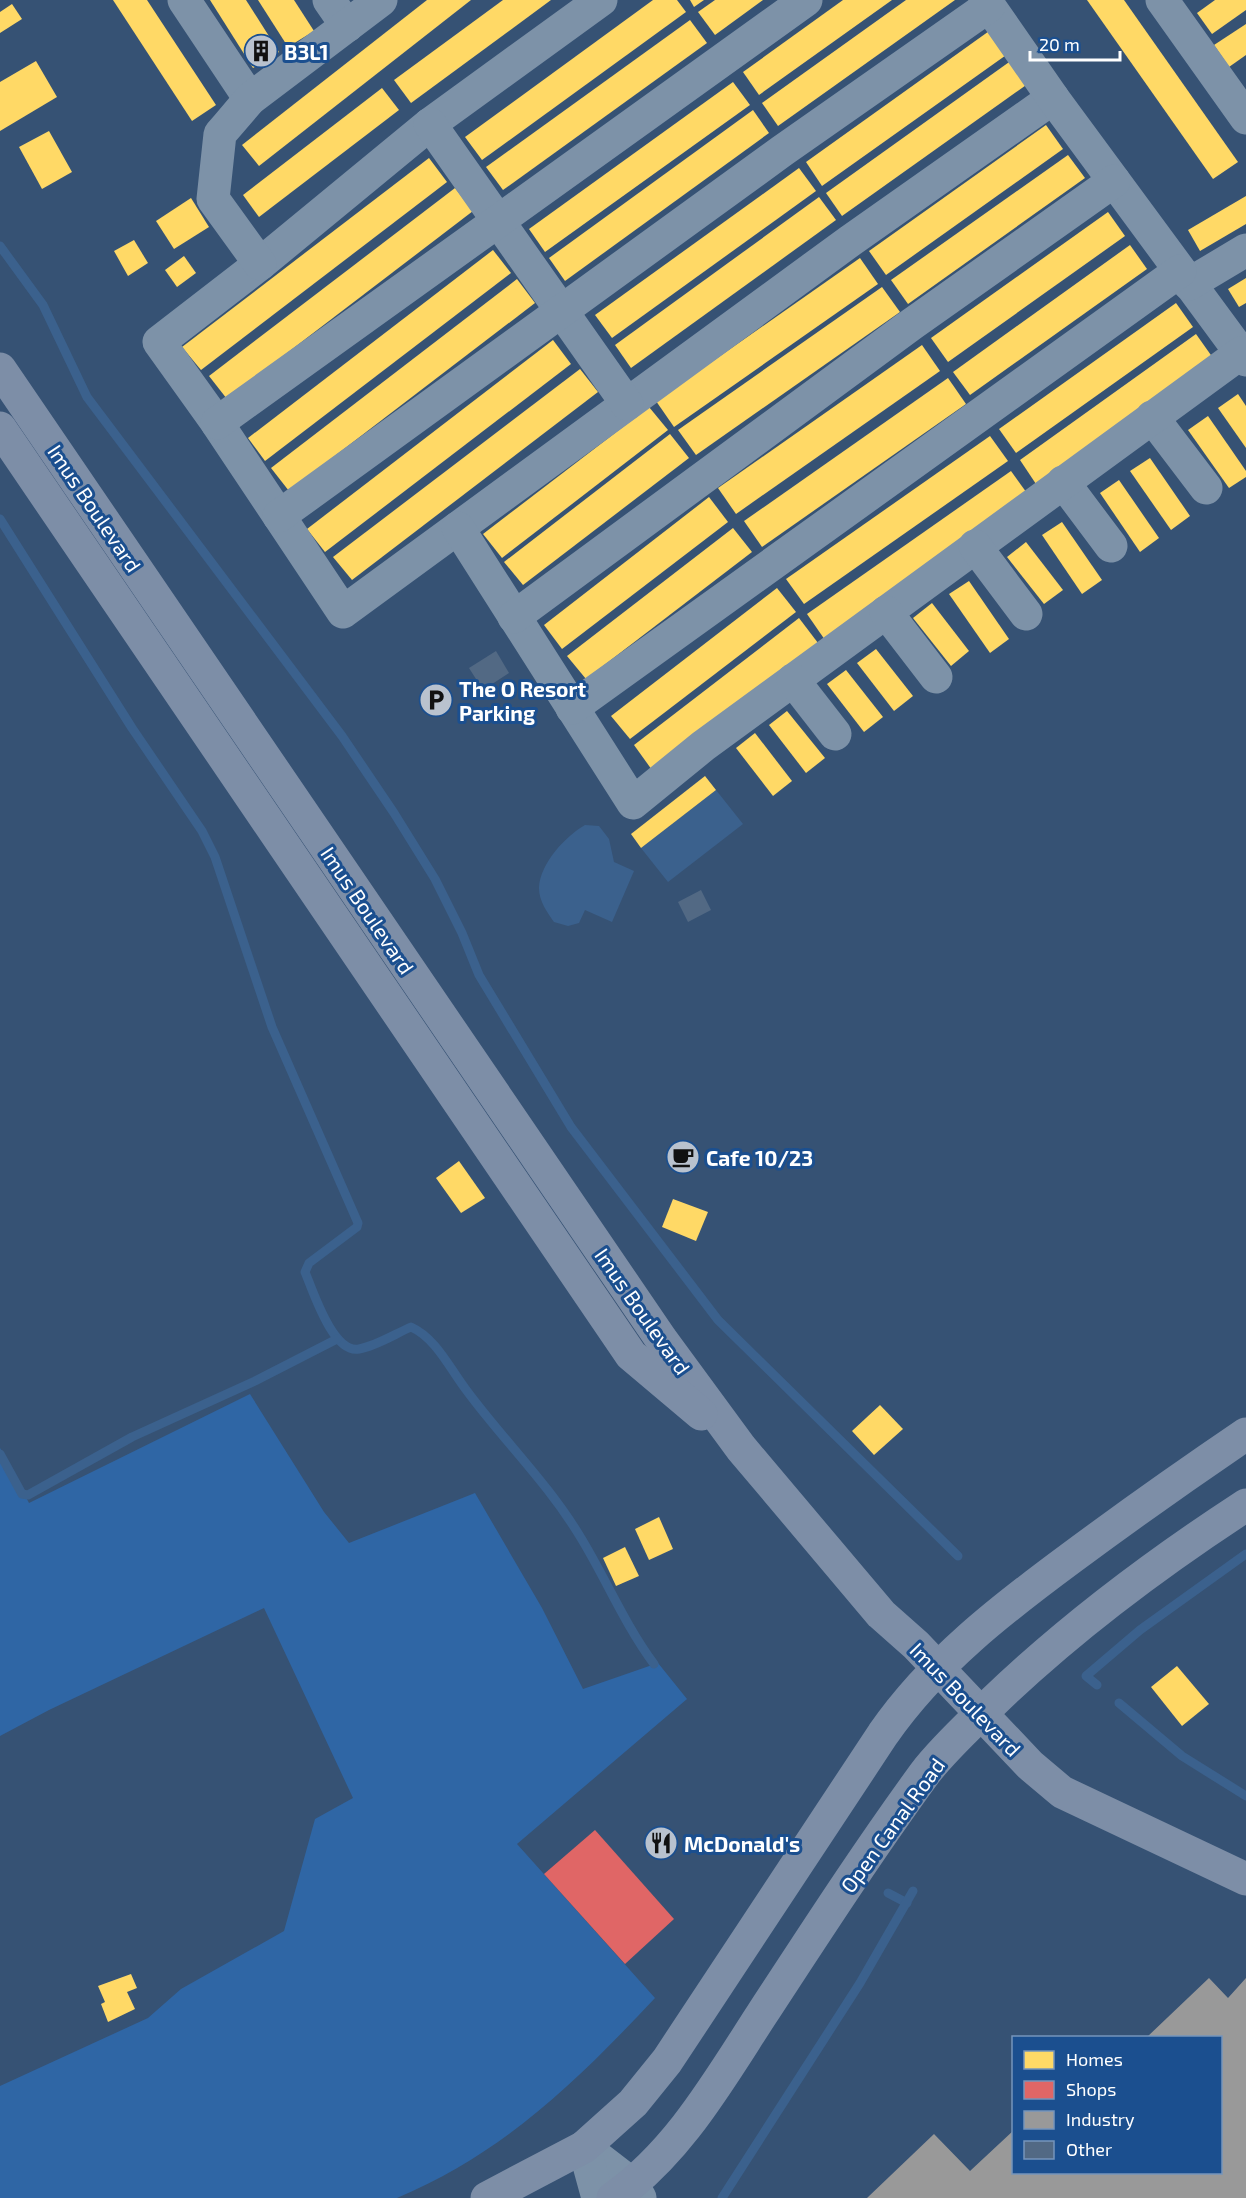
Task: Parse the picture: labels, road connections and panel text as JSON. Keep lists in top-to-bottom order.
{
  "streets": {
    "main road": ["Imus Boulevard", "Open Canal Road"]
  },
  "crossings": [
    ["Imus Boulevard", "Open Canal Road"]
  ],
  "places": {
    "building": ["B3L1"],
    "parking": ["The O Resort Parking"],
    "cafe": ["Cafe 10/23"],
    "restaurant": ["McDonald's"]
  },
  "legend": [
    "Homes",
    "Shops",
    "Industry",
    "Other"
  ],
  "scale_bar": "20 m"
}
